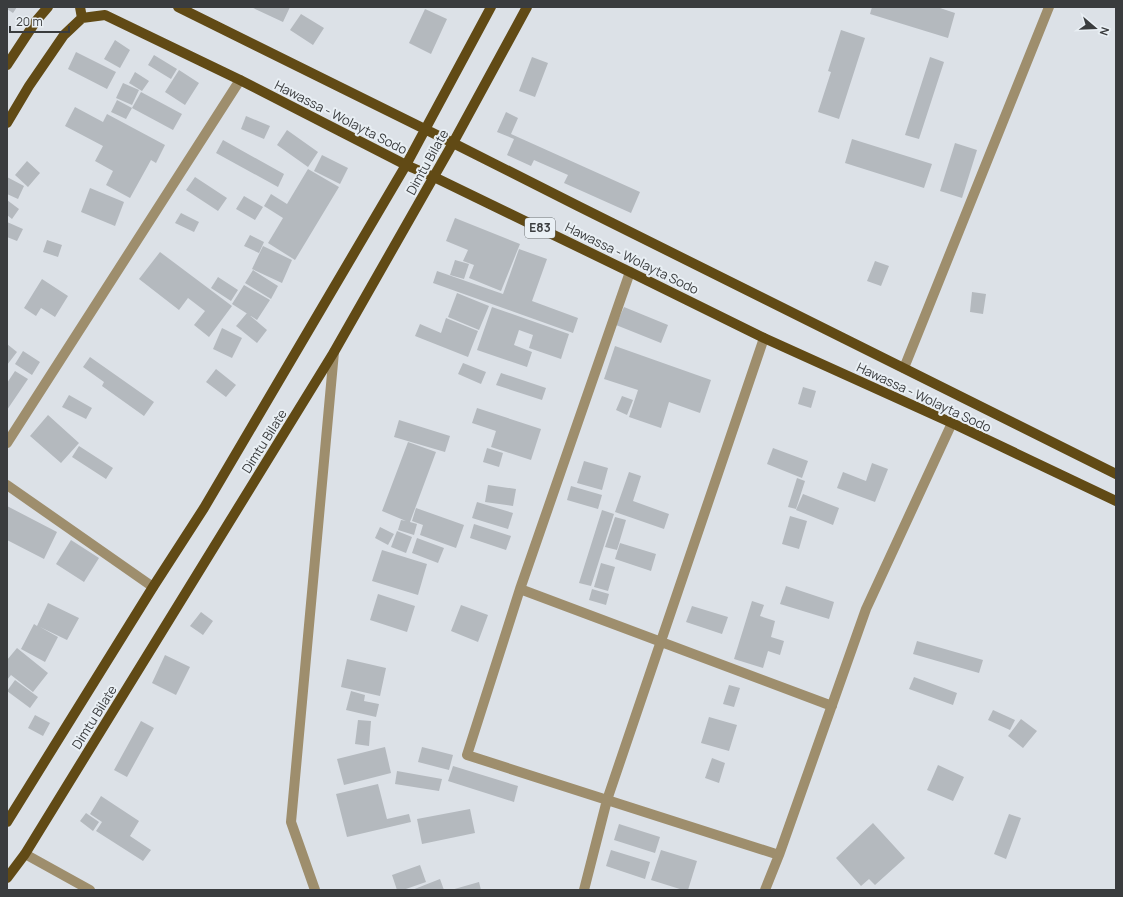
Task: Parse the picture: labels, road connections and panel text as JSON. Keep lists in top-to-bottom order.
{
  "streets": {
    "main road": ["Hawassa - Wolayta Sodo", "Dimtu Bilate", "E83"]
  },
  "crossings": [
    ["Hawassa - Wolayta Sodo", "Dimtu Bilate"]
  ],
  "scale_bar": "20 m",
  "north": "right"
}
